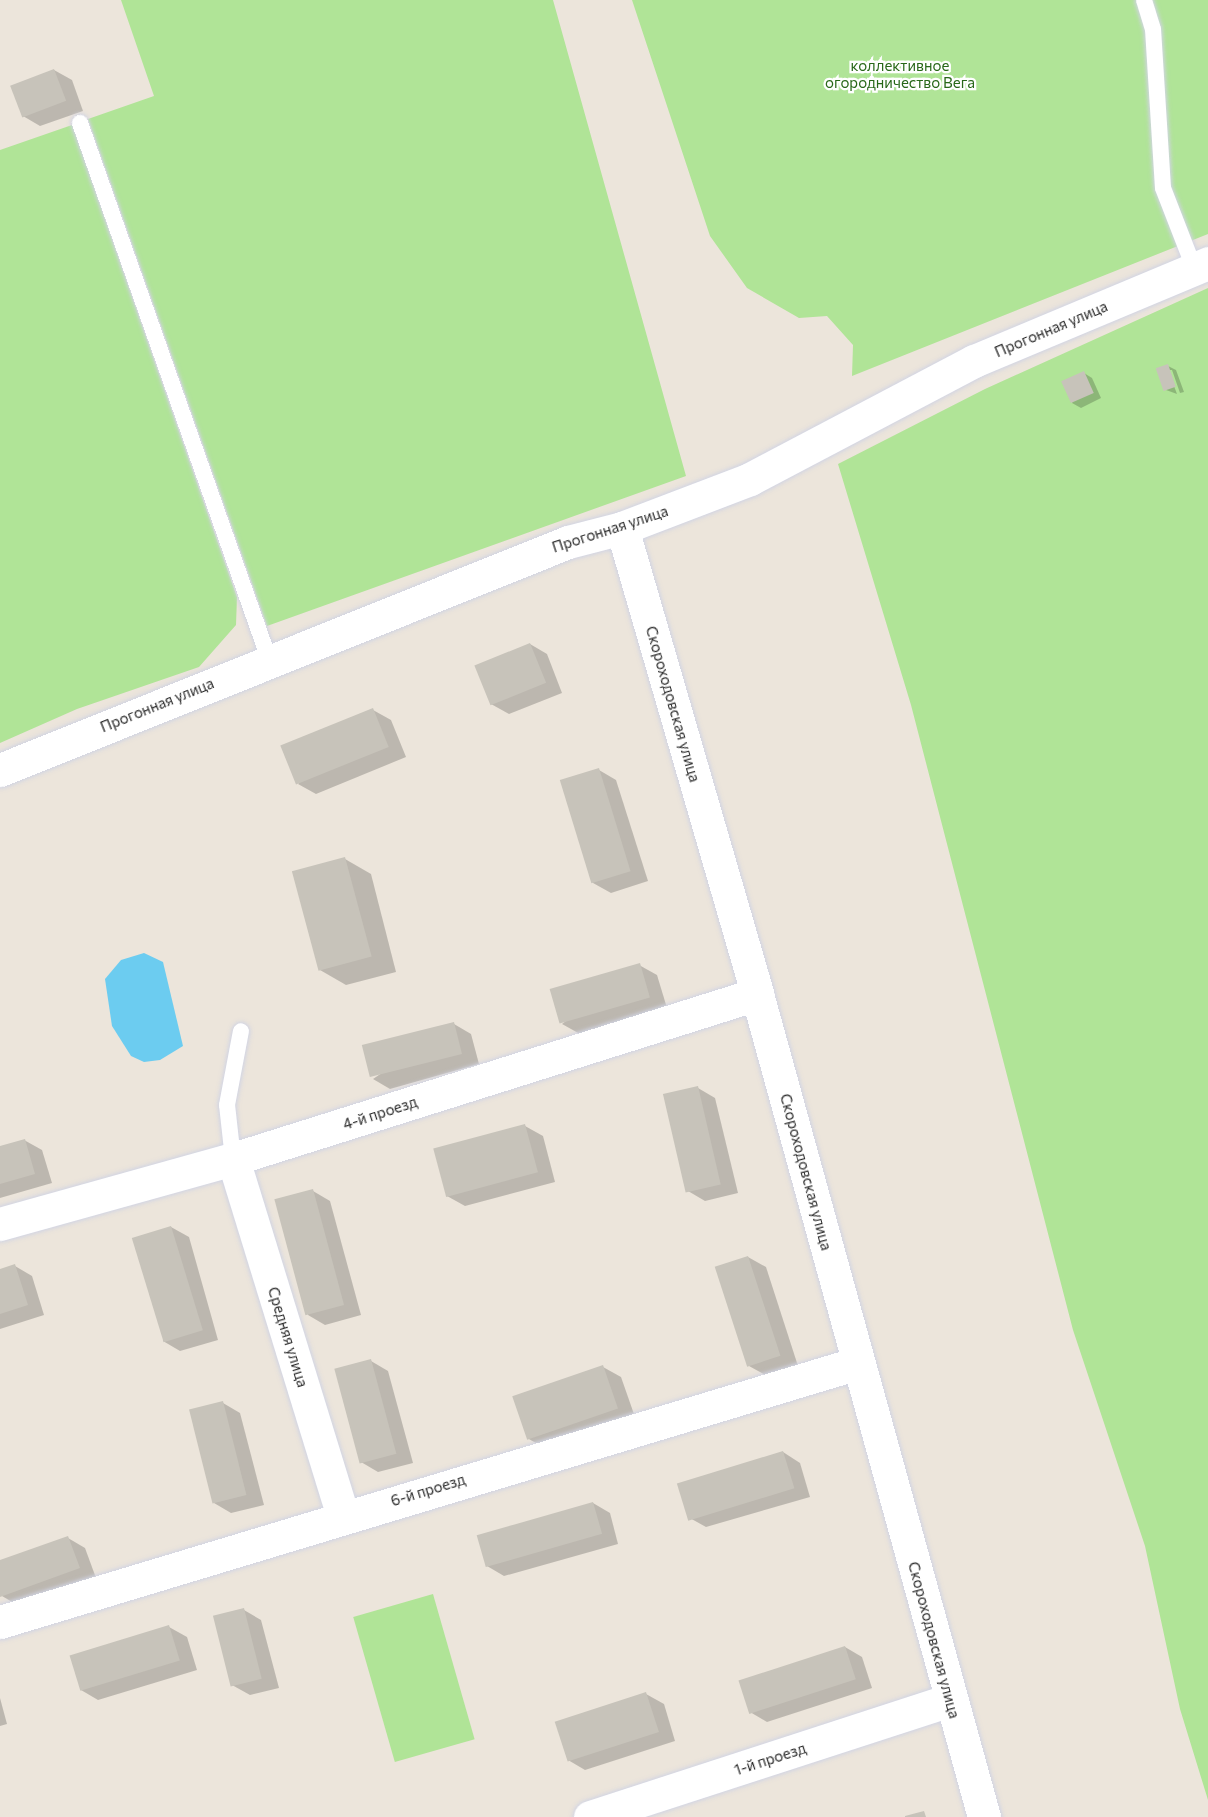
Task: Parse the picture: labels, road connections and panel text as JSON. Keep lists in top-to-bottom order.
{
  "streets": {
    "street": [
      "Прогонная улица",
      "Скороходовская улица",
      "4-й проезд",
      "Средняя улица",
      "6-й проезд",
      "1-й проезд"
    ]
  },
  "crossings": [
    ["Прогонная улица", "Скороходовская улица"],
    ["Скороходовская улица", "4-й проезд"],
    ["Скороходовская улица", "6-й проезд"],
    ["Скороходовская улица", "1-й проезд"],
    ["4-й проезд", "Средняя улица"],
    ["Средняя улица", "6-й проезд"]
  ],
  "parks": ["коллективное огородничество Вега"]
}
